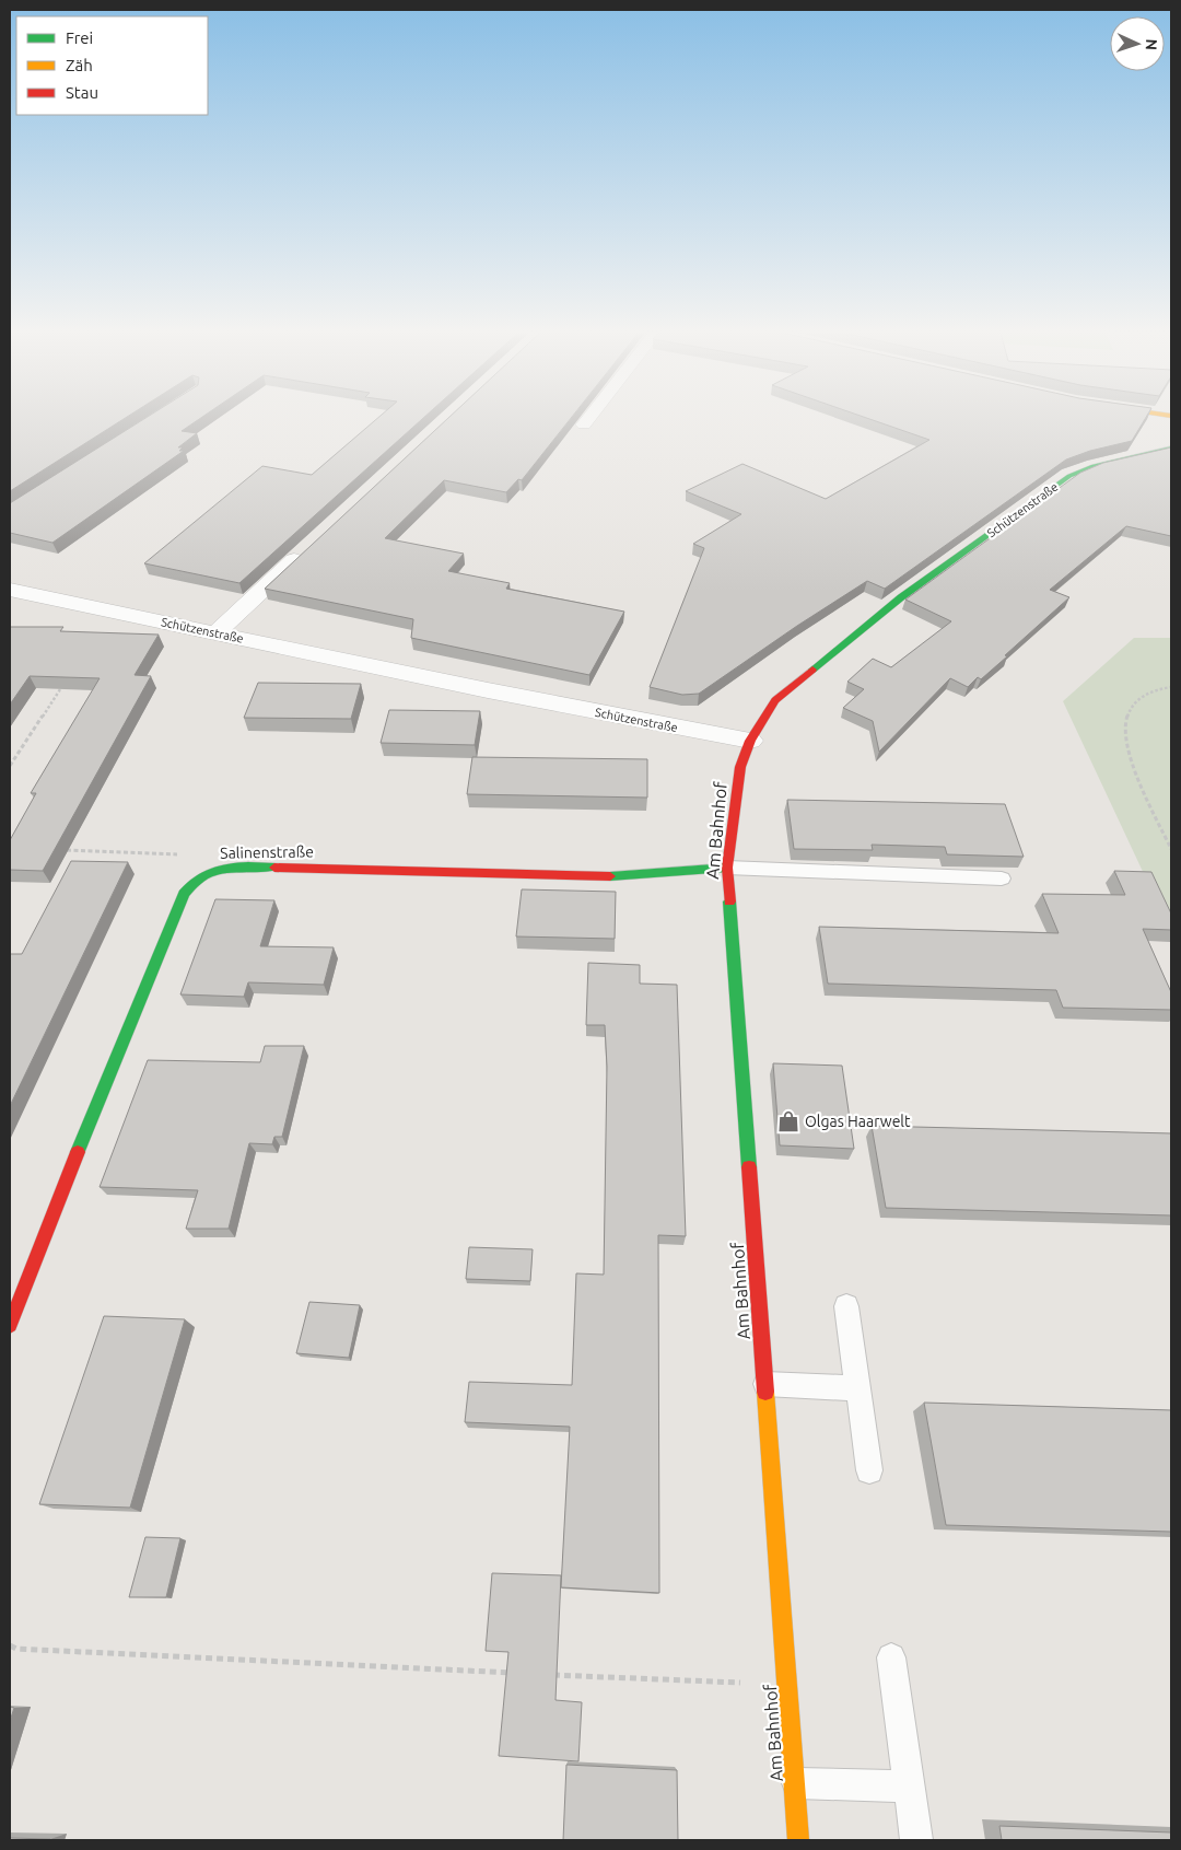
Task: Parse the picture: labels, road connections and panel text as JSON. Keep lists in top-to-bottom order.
{
  "streets": {
    "street": ["Schützenstraße", "Am Bahnhof", "Salinenstraße"]
  },
  "crossings": [
    ["Schützenstraße", "Am Bahnhof"],
    ["Am Bahnhof", "Salinenstraße"]
  ],
  "places": {
    "shop": ["Olgas Haarwelt"]
  },
  "legend": ["Frei", "Zäh", "Stau"],
  "north": "right"
}
